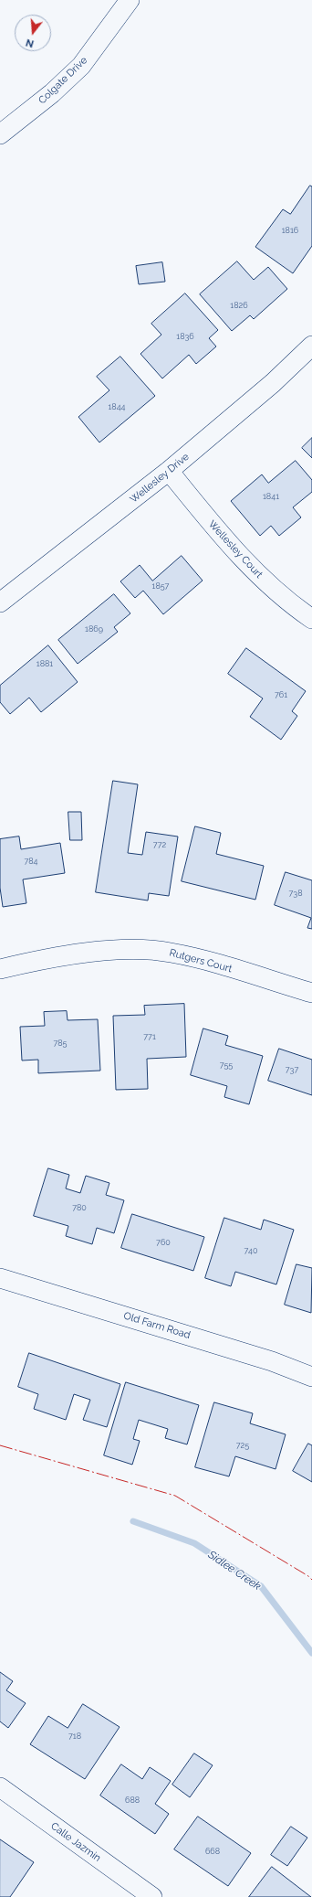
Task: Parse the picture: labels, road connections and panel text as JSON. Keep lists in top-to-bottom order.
{
  "streets": {
    "street": [
      "Colgate Drive",
      "Wellesley Drive",
      "Wellesley Court",
      "Rutgers Court",
      "Old Farm Road",
      "Calle Jazmin"
    ]
  },
  "crossings": [
    ["Wellesley Drive", "Wellesley Court"]
  ],
  "water": ["Sidlee Creek"],
  "house_numbers": [
    "1816",
    "1826",
    "1836",
    "1844",
    "1841",
    "1857",
    "1869",
    "1881",
    "761",
    "772",
    "784",
    "738",
    "771",
    "785",
    "755",
    "737",
    "780",
    "760",
    "740",
    "725",
    "718",
    "688",
    "668"
  ],
  "north": "bottom"
}
